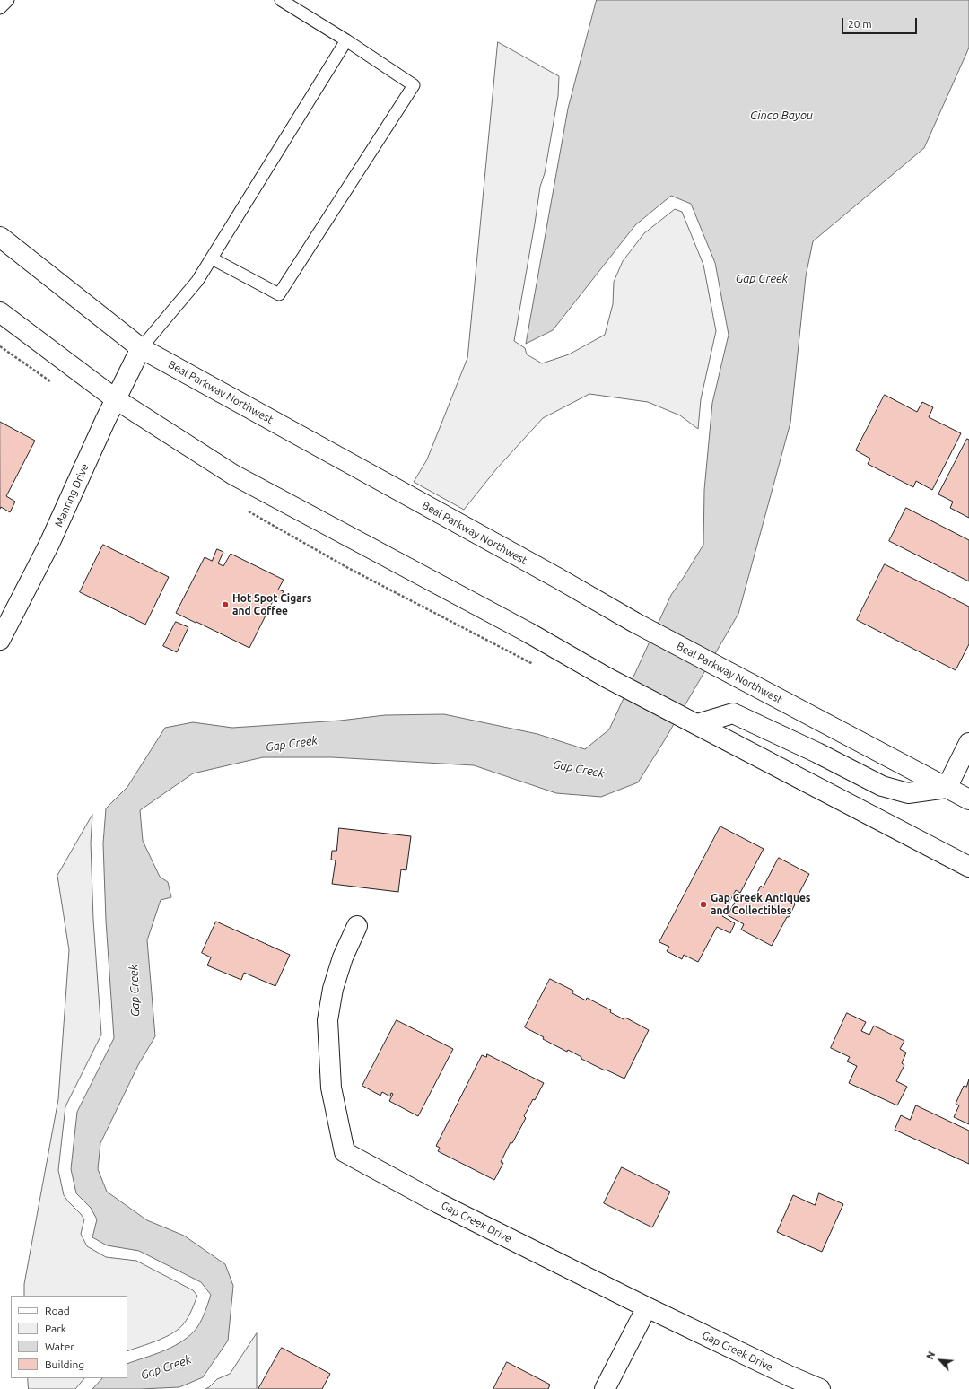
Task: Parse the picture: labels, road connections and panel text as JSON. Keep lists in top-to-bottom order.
{
  "streets": {
    "main road": ["Beal Parkway Northwest", "Manring Drive", "Gap Creek Drive"]
  },
  "crossings": [
    ["Beal Parkway Northwest", "Manring Drive"]
  ],
  "water": ["Cinco Bayou", "Gap Creek"],
  "places": ["Hot Spot Cigars and Coffee", "Gap Creek Antiques and Collectibles"],
  "legend": [
    "Road",
    "Park",
    "Water",
    "Building"
  ],
  "scale_bar": "20 m",
  "north": "top left"
}
